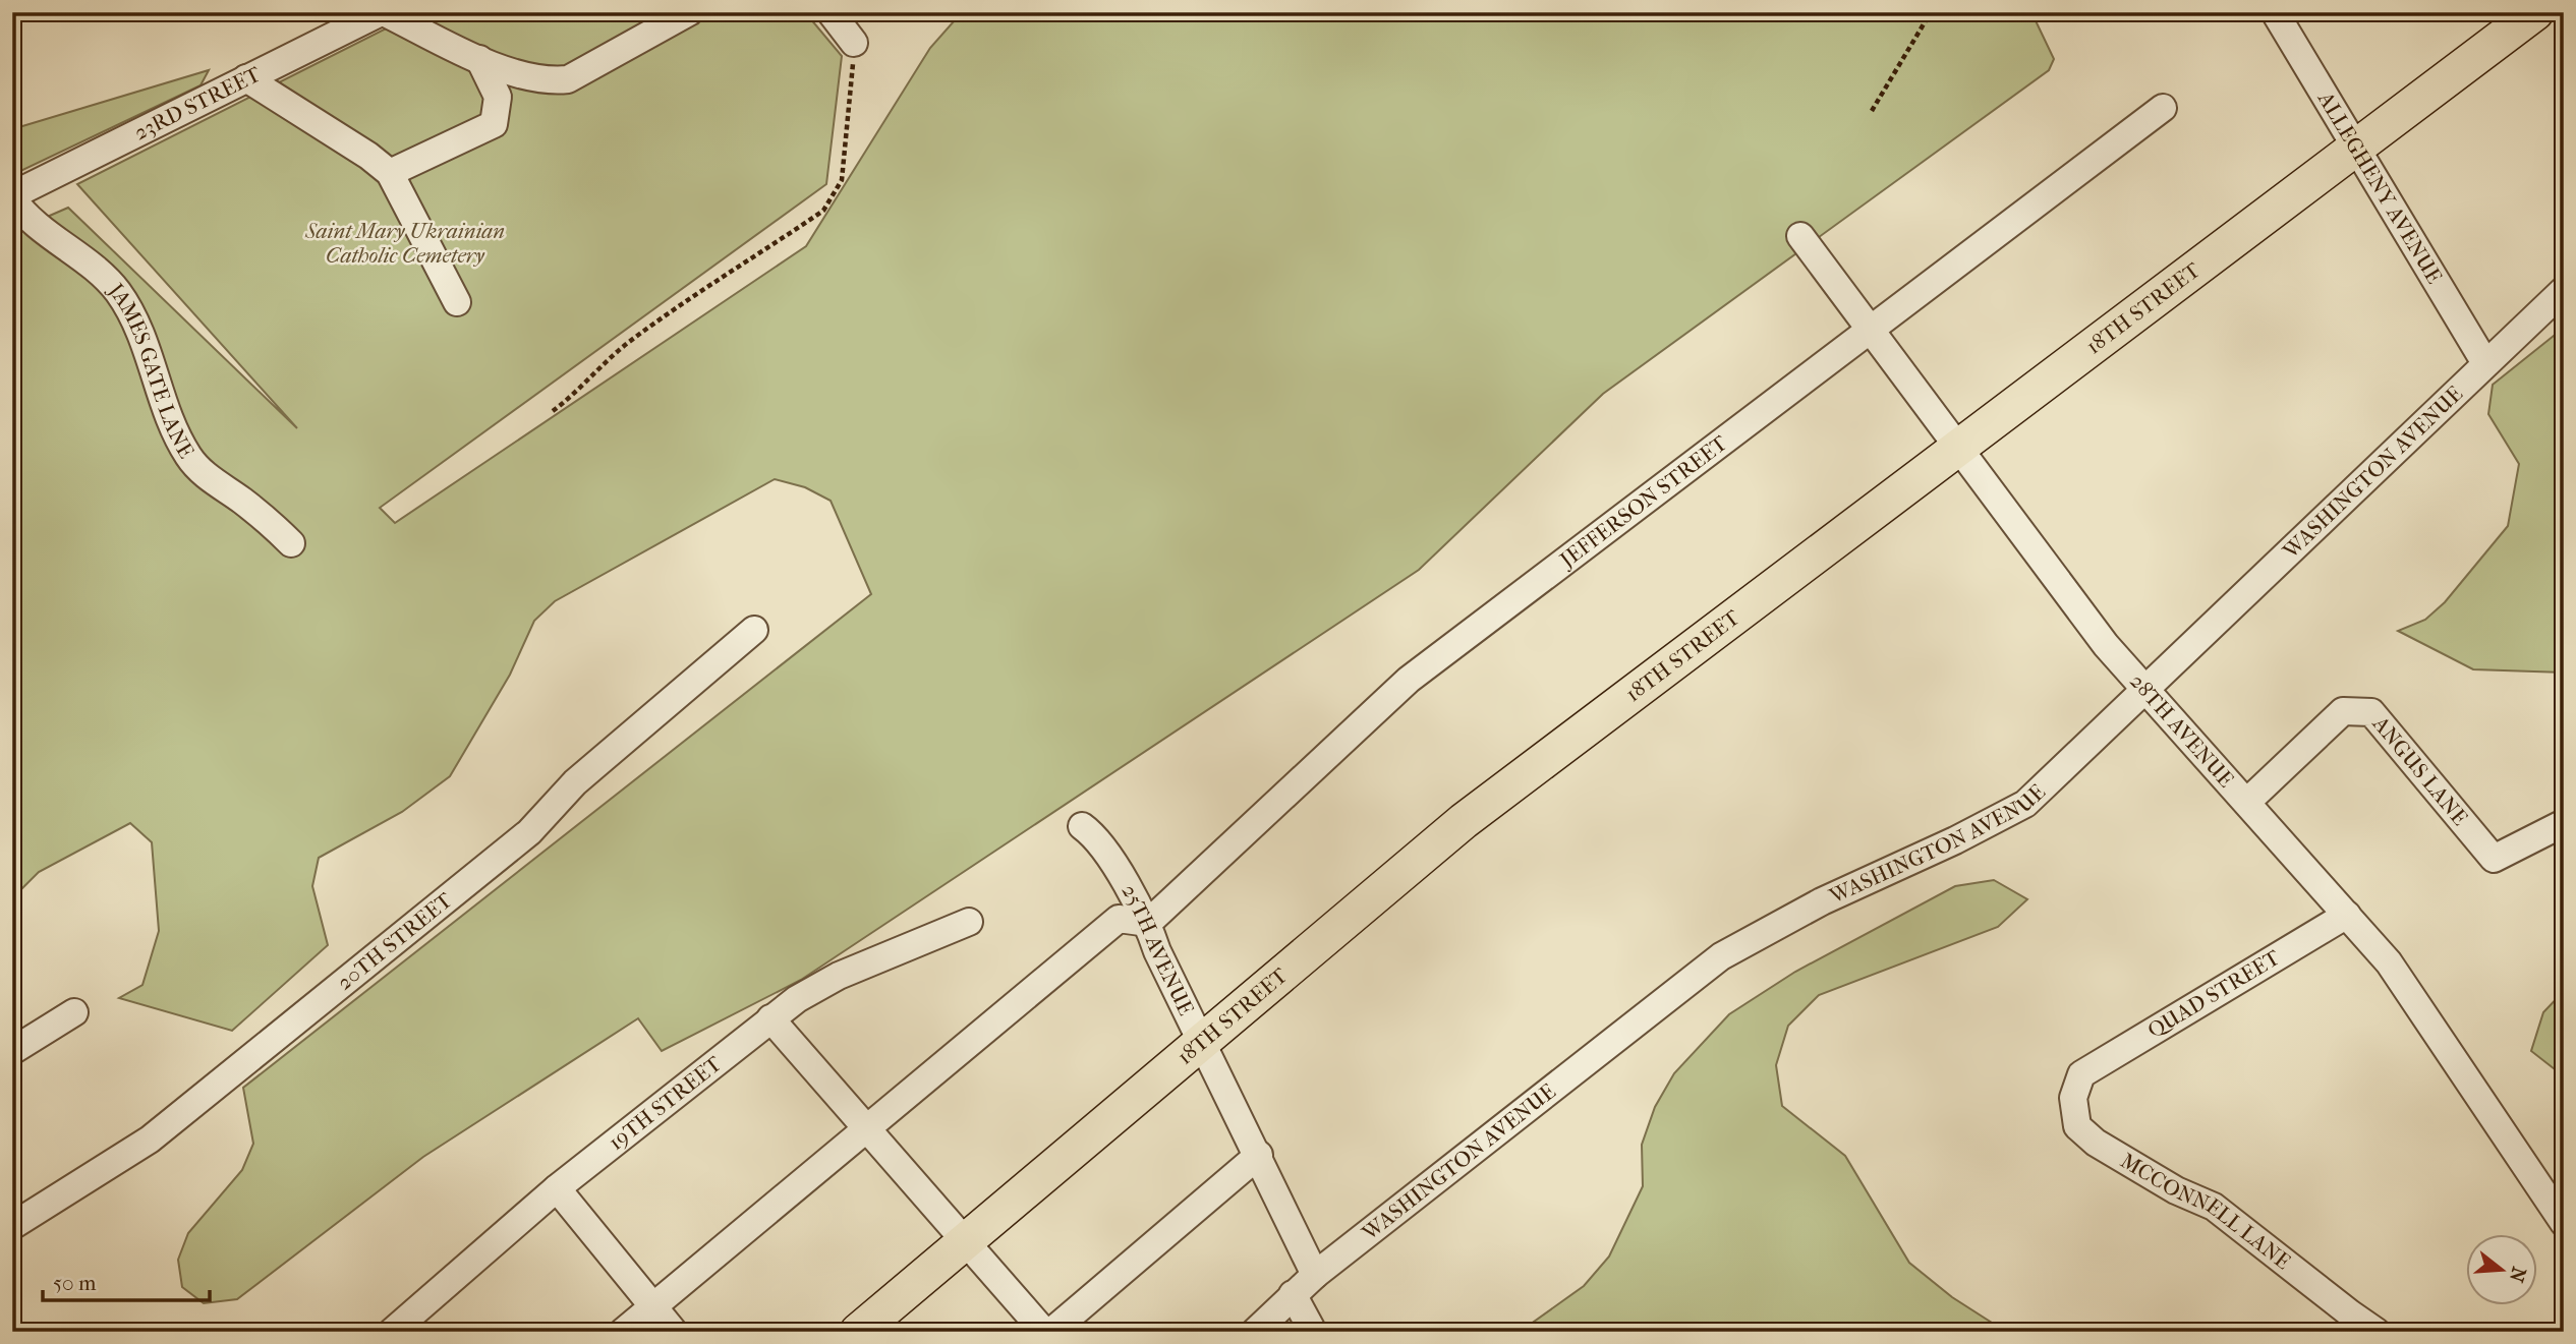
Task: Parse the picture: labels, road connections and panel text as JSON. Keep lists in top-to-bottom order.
{
  "streets": {
    "main road": ["18TH STREET"],
    "street": [
      "23RD STREET",
      "ALLEGHENY AVENUE",
      "JAMES GATE LANE",
      "WASHINGTON AVENUE",
      "JEFFERSON STREET",
      "28TH AVENUE",
      "ANGUS LANE",
      "20TH STREET",
      "25TH AVENUE",
      "QUAD STREET",
      "19TH STREET",
      "MCCONNELL LANE"
    ]
  },
  "crossings": [
    ["23RD STREET", "JAMES GATE LANE"],
    ["ALLEGHENY AVENUE", "18TH STREET"],
    ["ALLEGHENY AVENUE", "WASHINGTON AVENUE"],
    ["18TH STREET", "28TH AVENUE"],
    ["18TH STREET", "25TH AVENUE"],
    ["WASHINGTON AVENUE", "28TH AVENUE"],
    ["WASHINGTON AVENUE", "25TH AVENUE"],
    ["JEFFERSON STREET", "28TH AVENUE"],
    ["JEFFERSON STREET", "25TH AVENUE"],
    ["28TH AVENUE", "ANGUS LANE"],
    ["28TH AVENUE", "QUAD STREET"],
    ["QUAD STREET", "MCCONNELL LANE"]
  ],
  "parks": ["Saint Mary Ukrainian Catholic Cemetery"],
  "scale_bar": "50 m",
  "north": "right"
}
